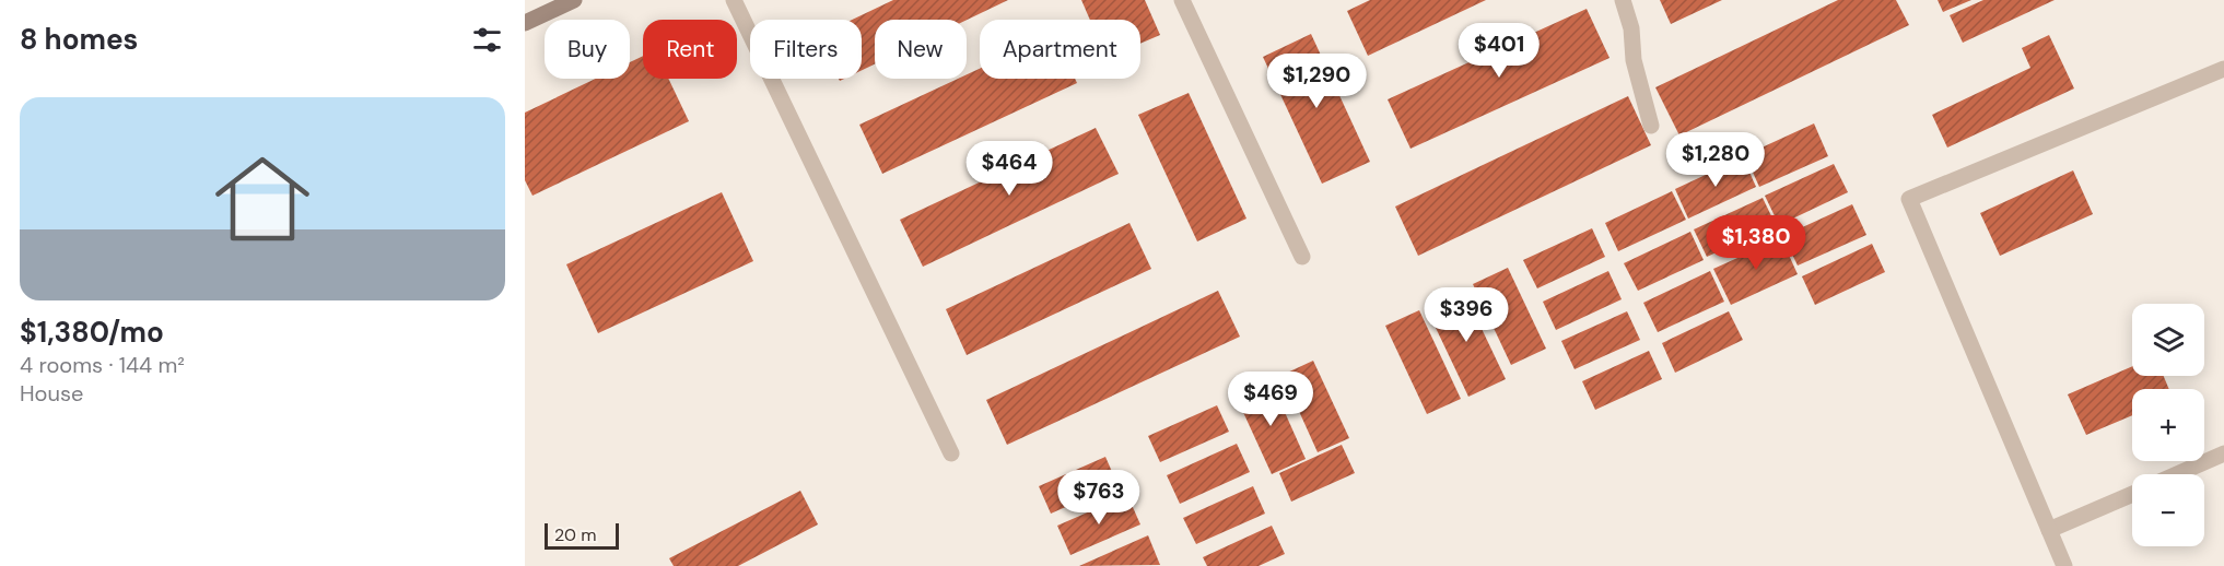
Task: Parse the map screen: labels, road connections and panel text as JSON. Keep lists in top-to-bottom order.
{
  "scale_bar": "20 m",
  "page": {
    "heading": "8 homes",
    "chip": [
      "Buy",
      "Rent",
      "Filters",
      "New",
      "Apartment"
    ],
    "price": [
      "$401",
      "$1,290",
      "$1,280",
      "$464",
      "$1,380",
      "$396",
      "$469",
      "$763"
    ],
    "list": [
      {
        "name": "$1,380/mo",
        "note": "4 rooms · 144 m² · House"
      }
    ],
    "map_buttons": ["+", "−"],
    "scale": "20 m"
  }
}
